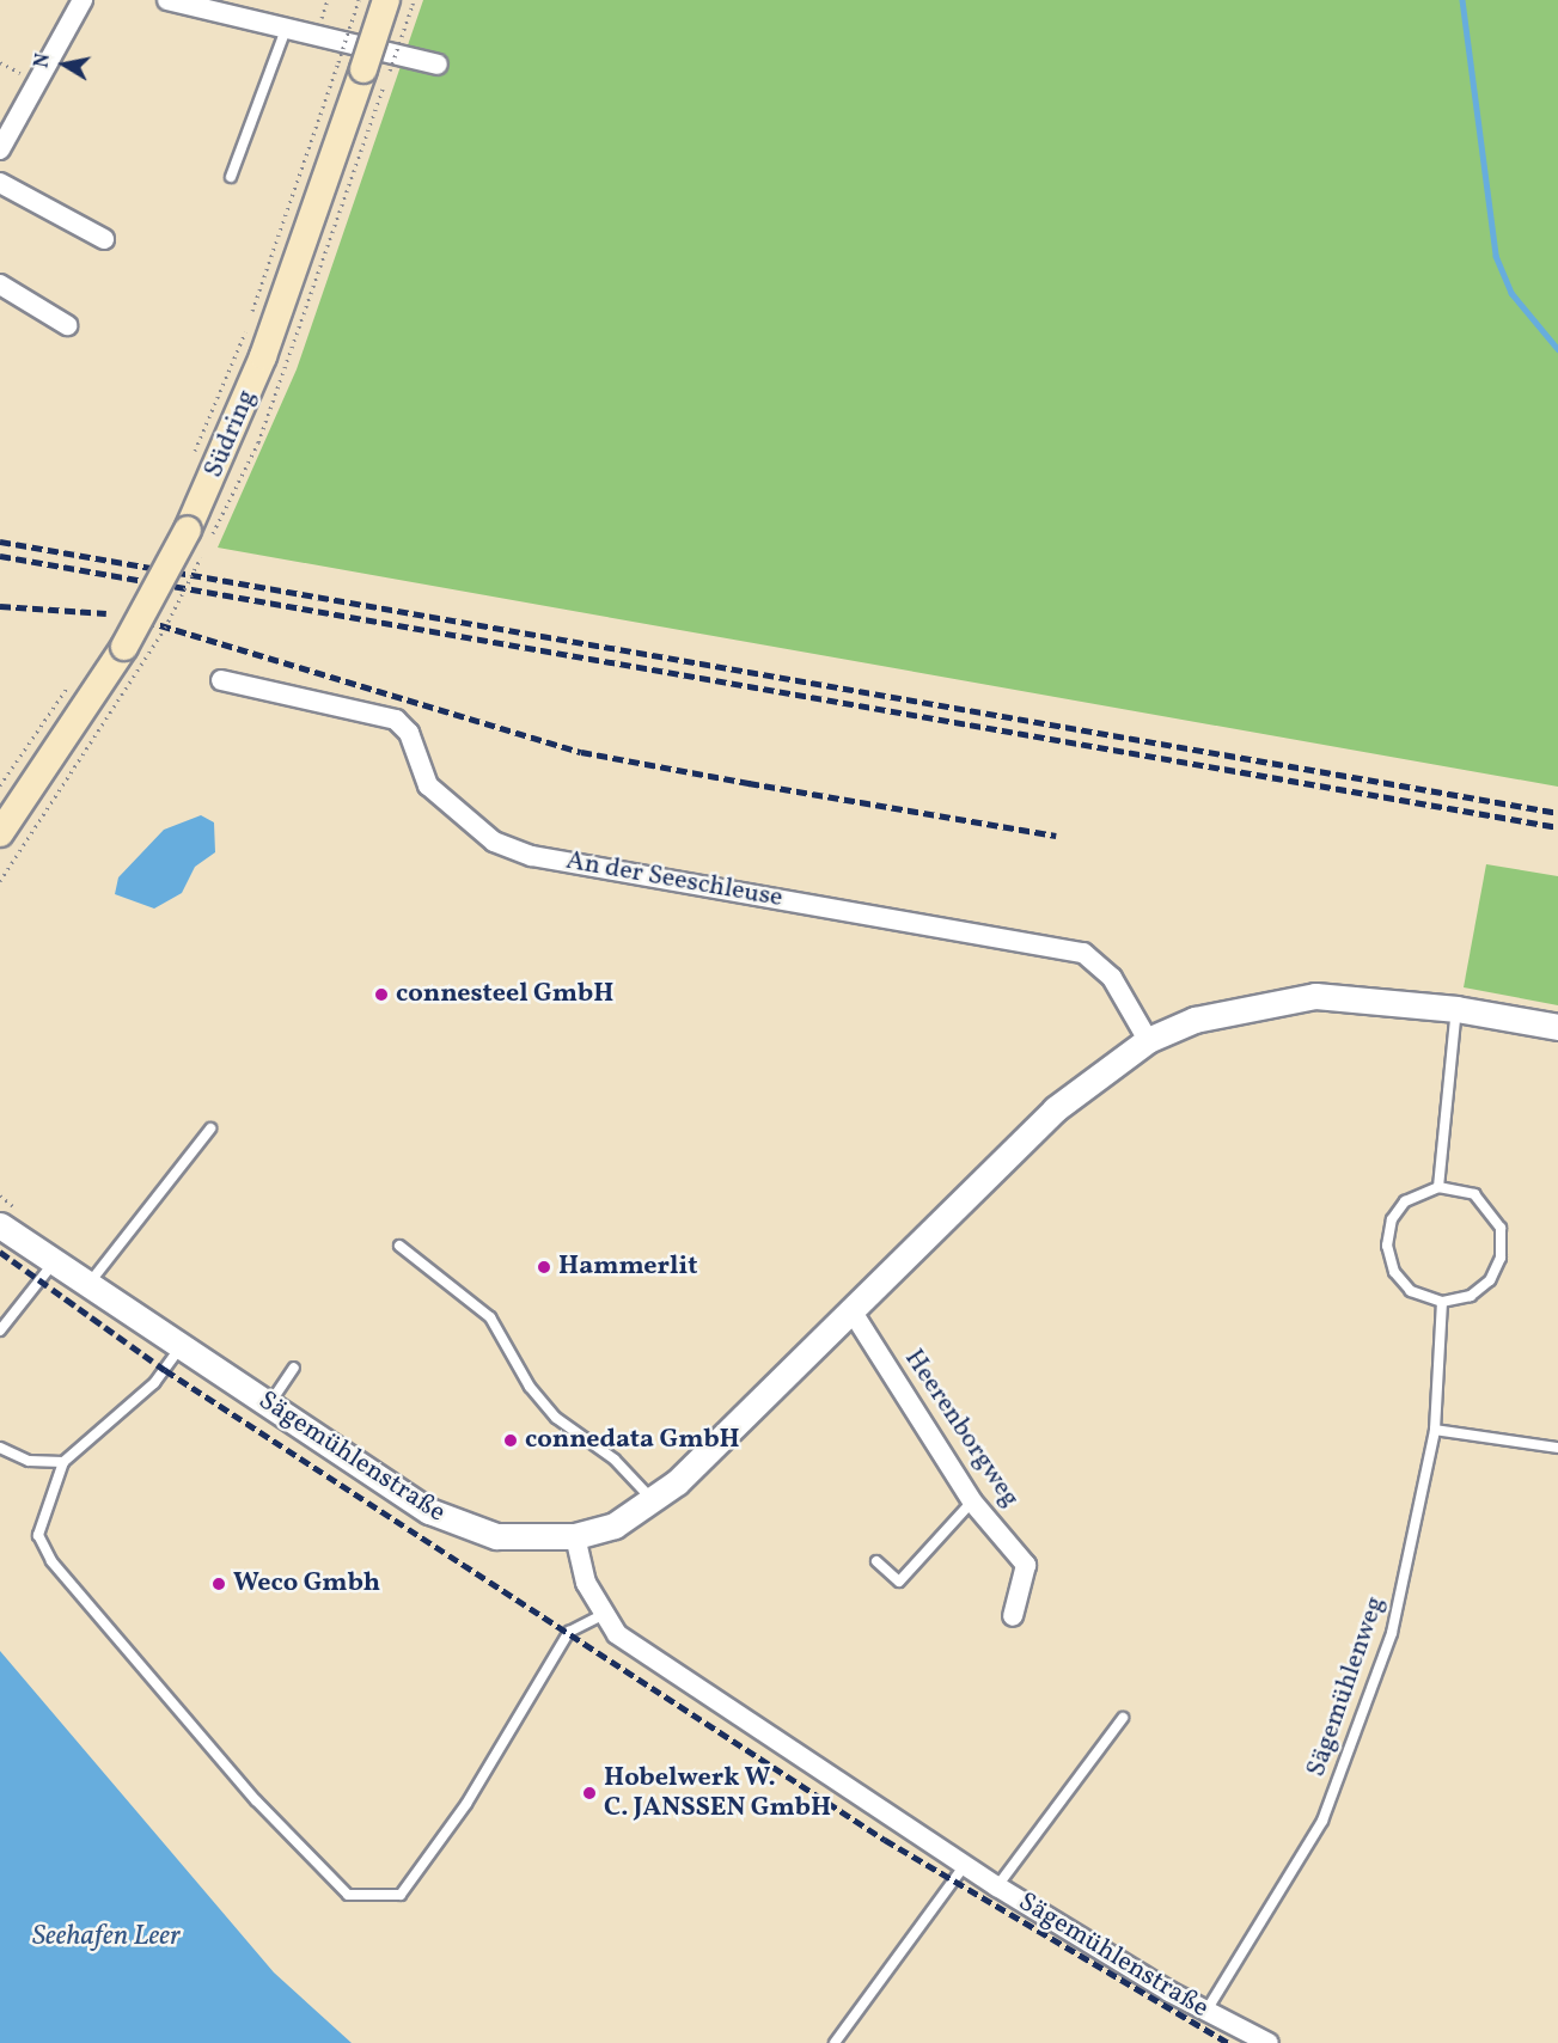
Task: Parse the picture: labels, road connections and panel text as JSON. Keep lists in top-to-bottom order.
{
  "streets": {
    "main road": ["Südring"],
    "street": ["An der Seeschleuse", "Heerenborgweg", "Sägemühlenstraße"],
    "lane": ["Sägemühlenweg"]
  },
  "crossings": [
    ["Sägemühlenstraße", "Sägemühlenweg"]
  ],
  "water": ["Seehafen Leer"],
  "places": [
    "connesteel GmbH",
    "Hammerlit",
    "connedata GmbH",
    "Weco Gmbh",
    "Hobelwerk W. C. JANSSEN GmbH"
  ],
  "north": "left"
}
